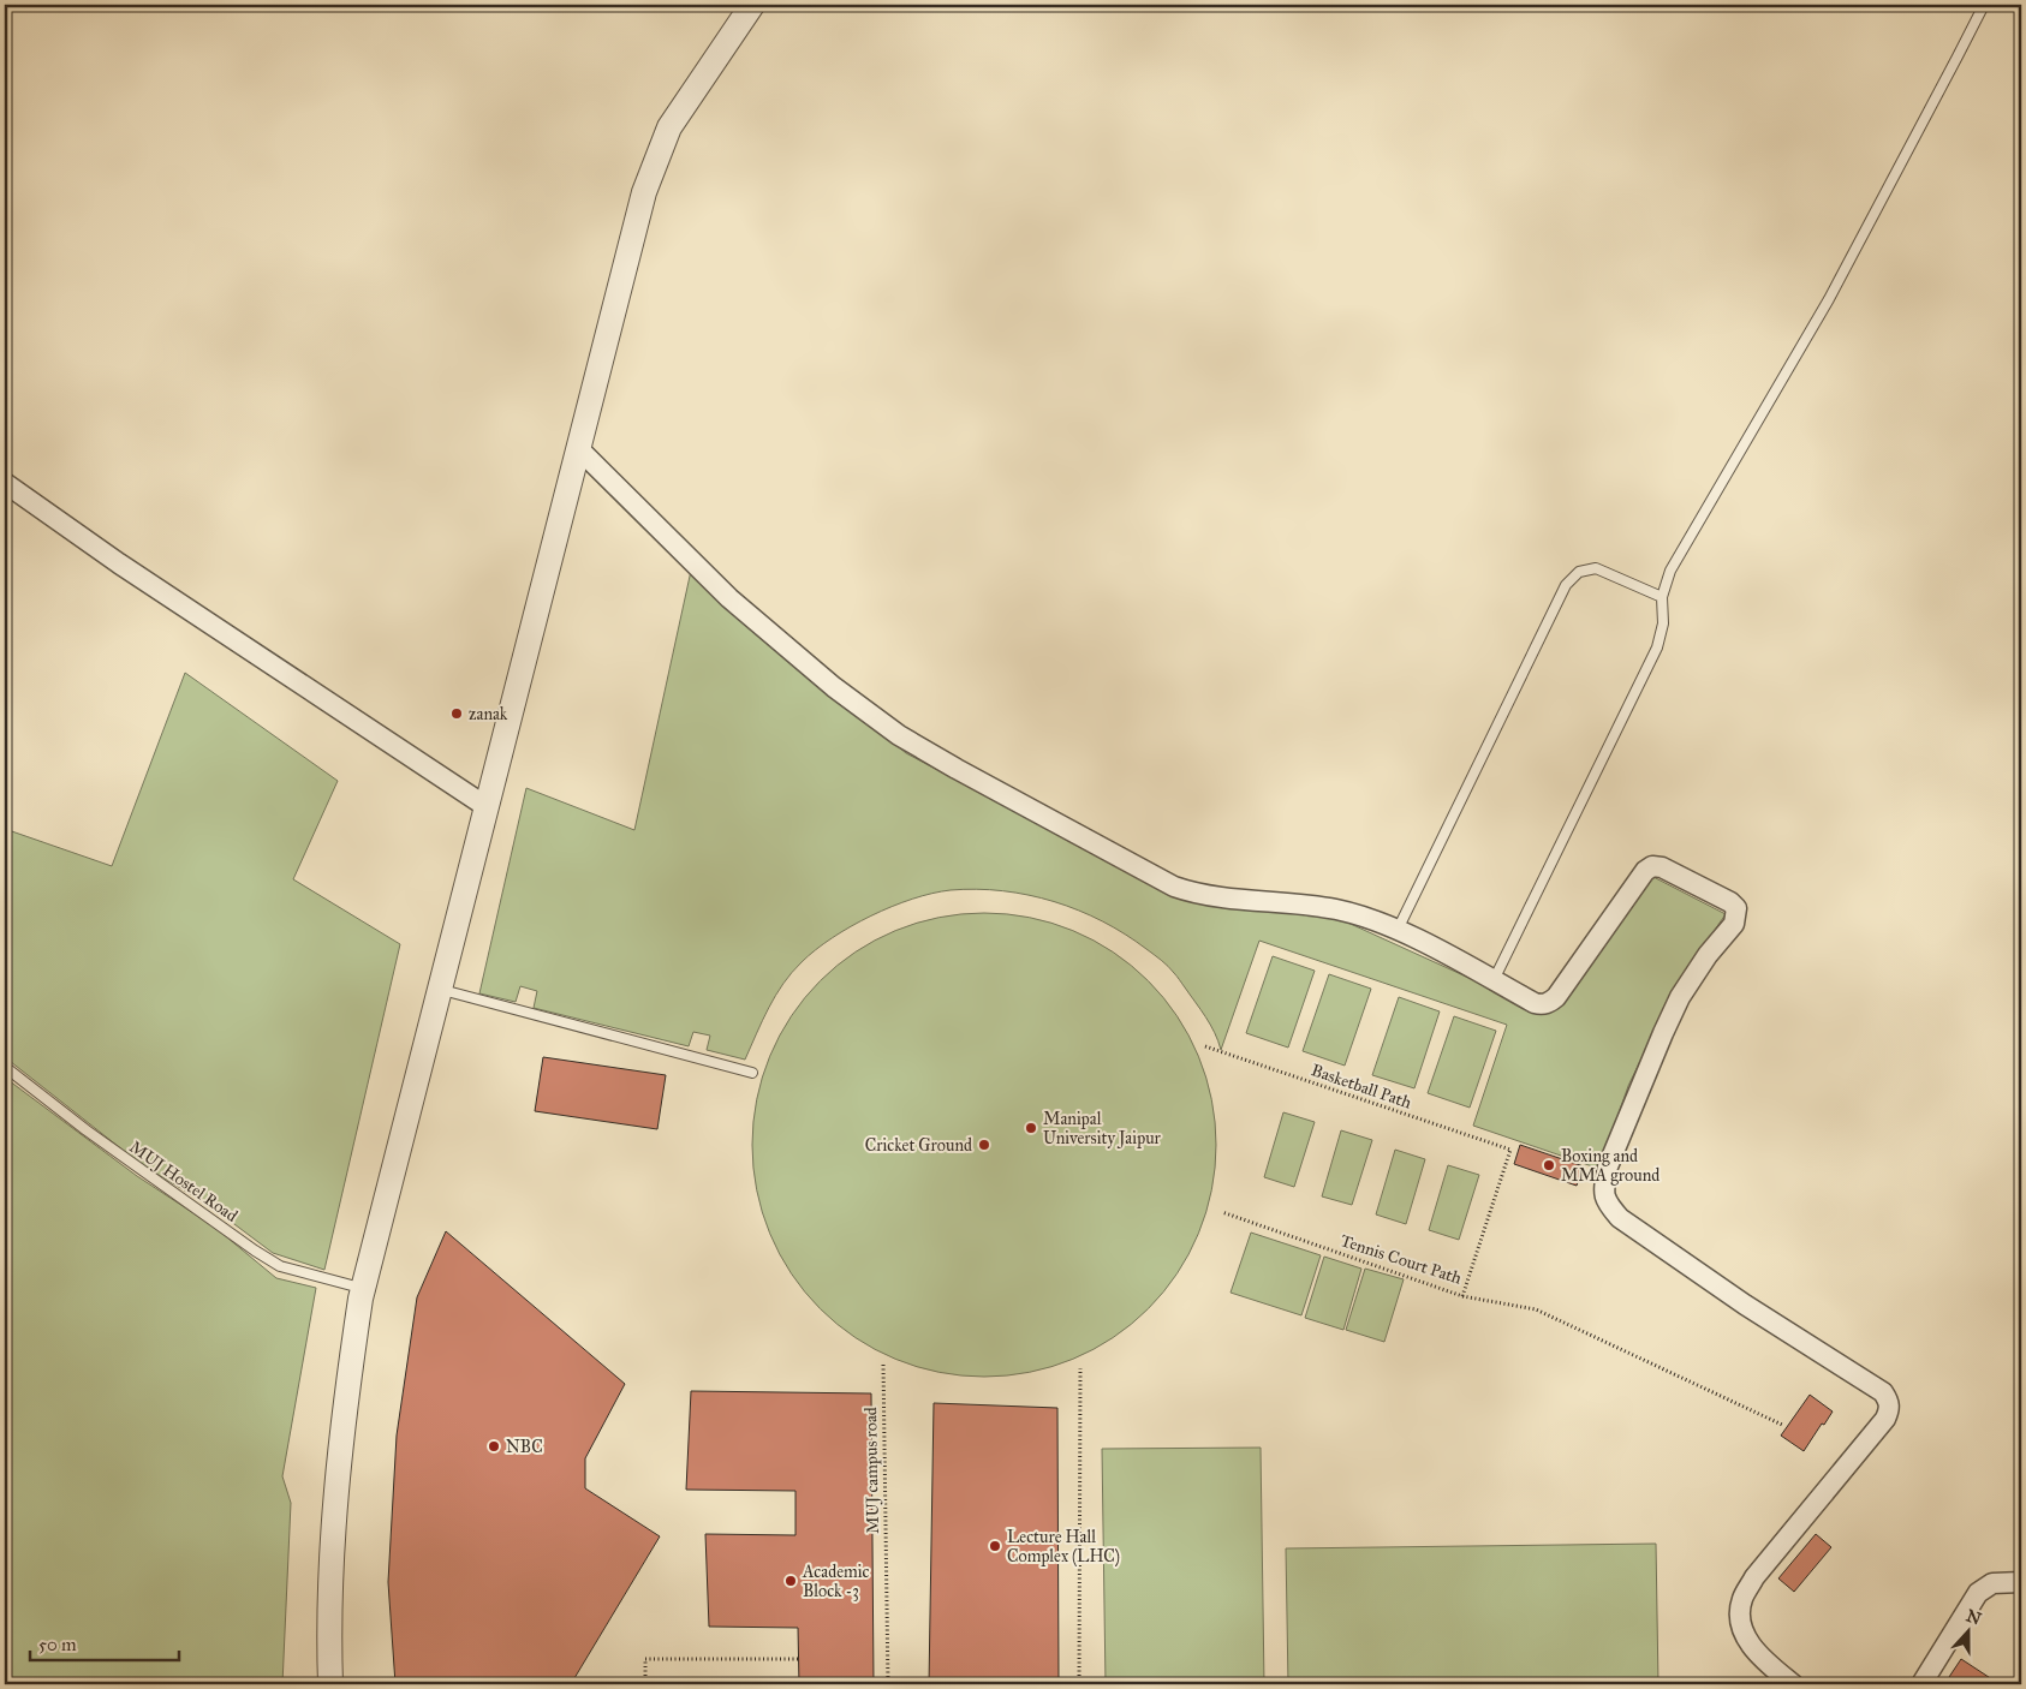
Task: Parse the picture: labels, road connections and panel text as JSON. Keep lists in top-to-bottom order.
{
  "streets": {
    "lane": ["MUJ Hostel Road"],
    "path": ["Basketball Path", "Tennis Court Path", "MUJ campus road"]
  },
  "crossings": [
    ["Basketball Path", "Tennis Court Path"]
  ],
  "places": [
    "zanak",
    "Manipal University Jaipur",
    "Cricket Ground",
    "Boxing and MMA ground",
    "NBC",
    "Lecture Hall Complex (LHC)",
    "Academic Block -3"
  ],
  "scale_bar": "50 m",
  "north": "top"
}
